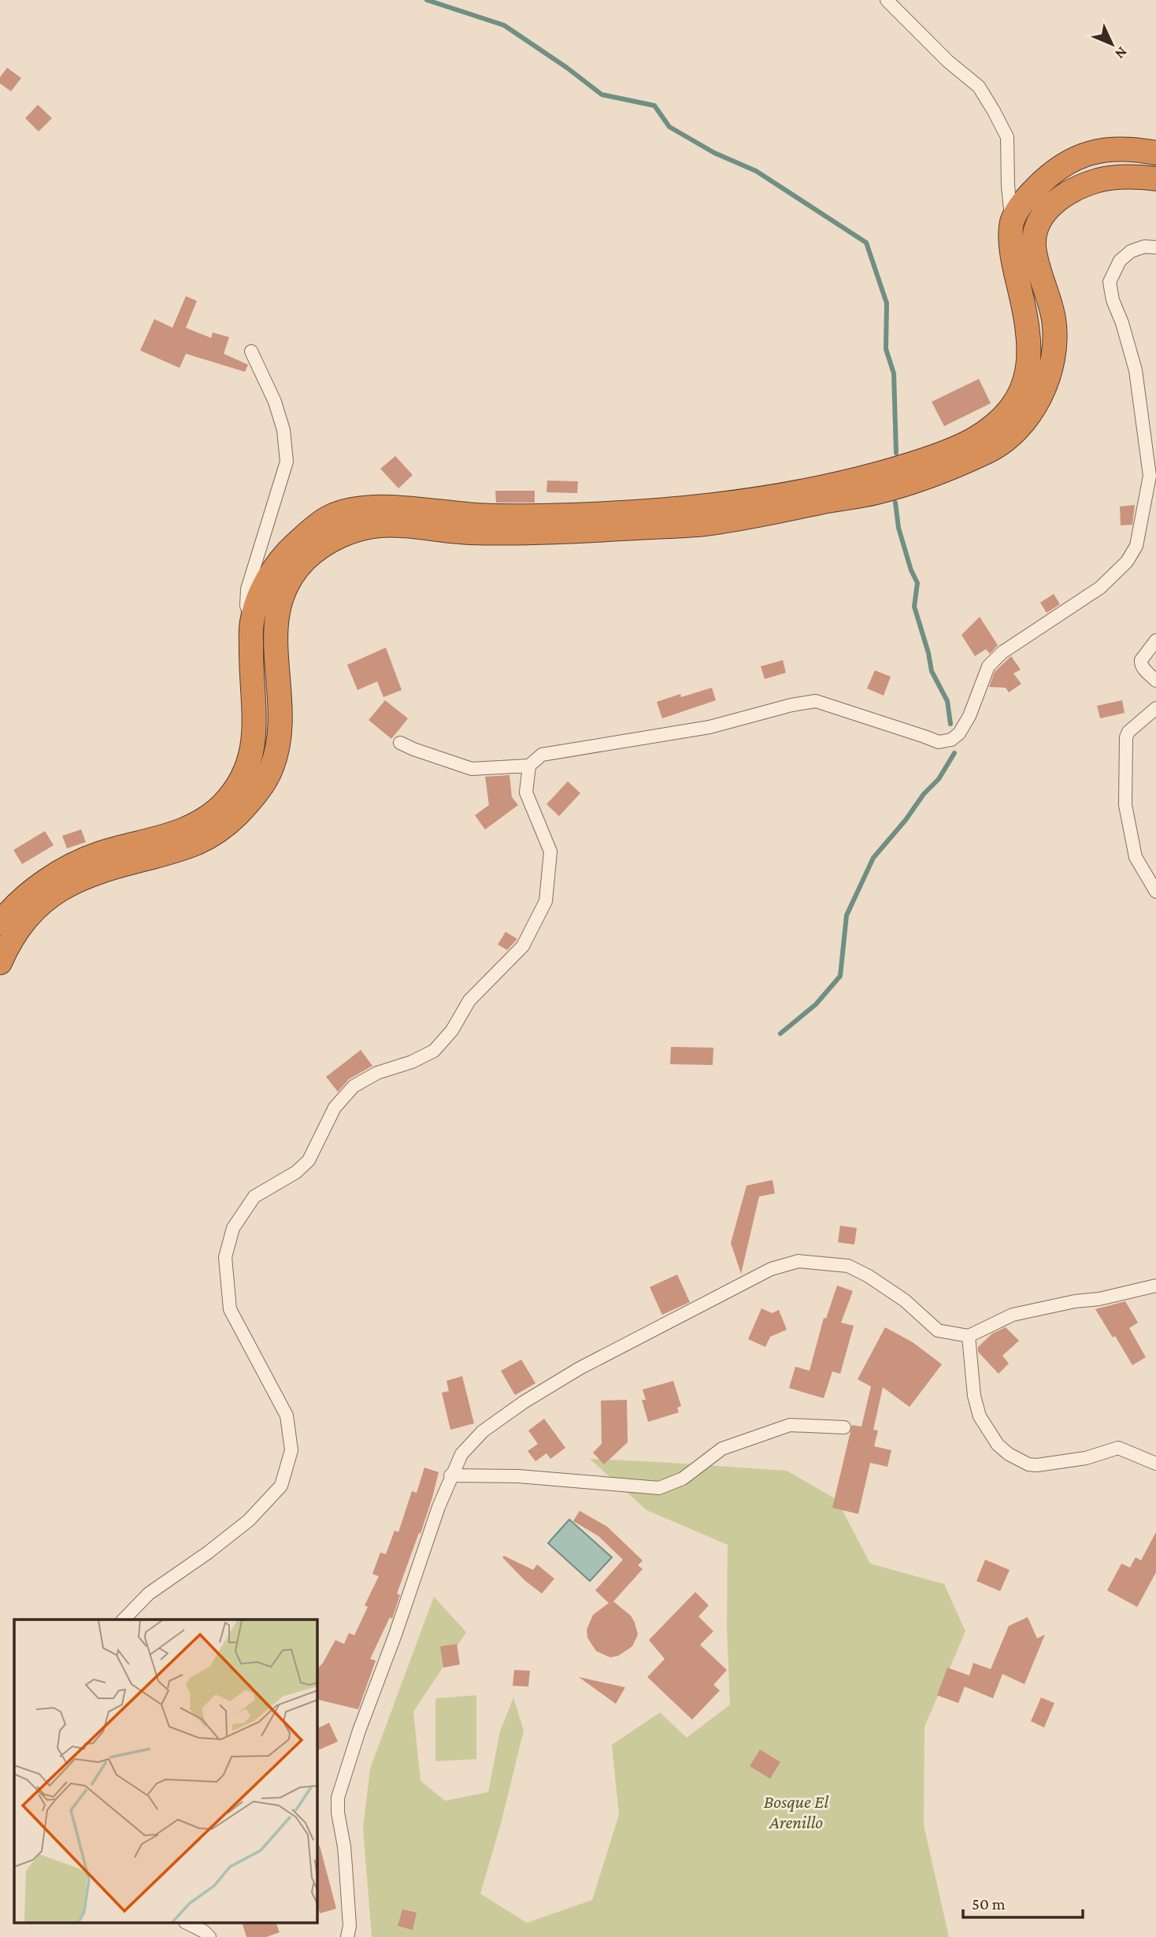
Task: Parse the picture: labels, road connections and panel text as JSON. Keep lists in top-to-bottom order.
{
  "parks": ["Bosque El Arenillo"],
  "scale_bar": "50 m",
  "north": "bottom right"
}
